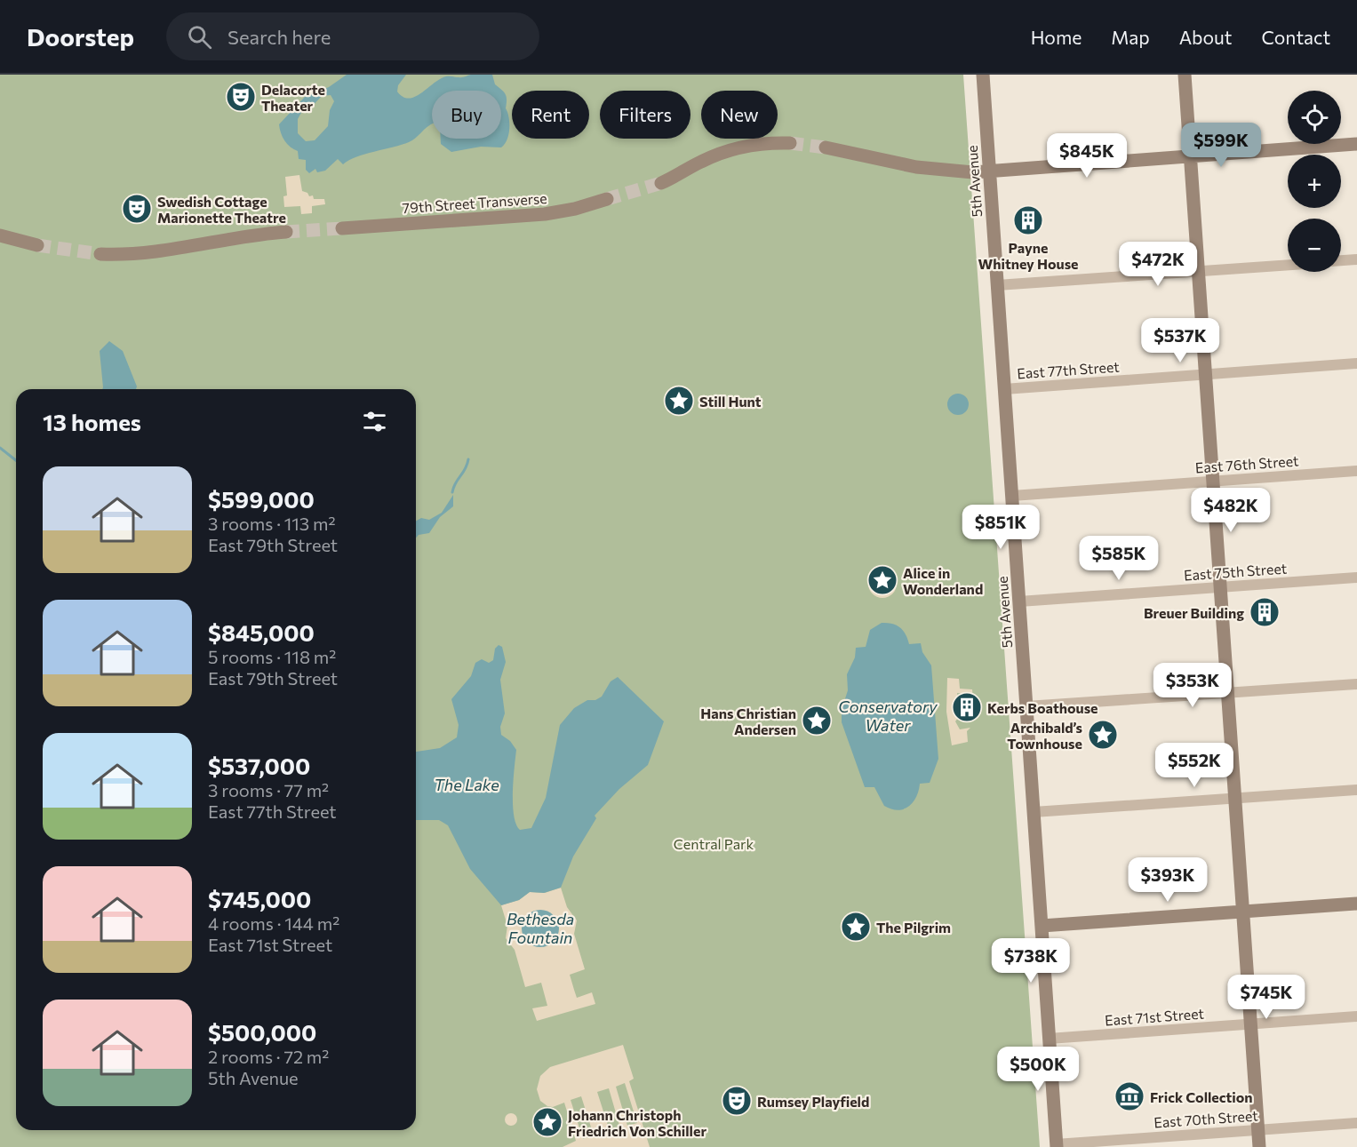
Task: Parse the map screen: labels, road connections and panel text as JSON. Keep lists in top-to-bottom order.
{
  "streets": {
    "main road": ["5th Avenue", "79th Street Transverse"],
    "street": [
      "East 77th Street",
      "East 76th Street",
      "East 75th Street",
      "East 71st Street",
      "East 70th Street"
    ]
  },
  "crossings": [
    ["5th Avenue", "East 77th Street"],
    ["5th Avenue", "East 76th Street"],
    ["5th Avenue", "East 75th Street"],
    ["5th Avenue", "East 71st Street"],
    ["5th Avenue", "East 70th Street"]
  ],
  "water": ["Conservatory Water", "The Lake", "Bethesda Fountain"],
  "parks": ["Central Park"],
  "places": {
    "theatre": ["Delacorte Theater", "Swedish Cottage Marionette Theatre", "Rumsey Playfield"],
    "building": ["Payne Whitney House", "Breuer Building", "Kerbs Boathouse"],
    "place": [
      "Still Hunt",
      "Alice in Wonderland",
      "Hans Christian Andersen",
      "Archibald’s Townhouse",
      "The Pilgrim",
      "Johann Christoph Friedrich Von Schiller"
    ],
    "museum": ["Frick Collection"]
  },
  "page": {
    "header": "Doorstep",
    "search": "Search here",
    "nav": [
      "Home",
      "Map",
      "About",
      "Contact"
    ],
    "map_buttons": ["+", "−"],
    "chip": [
      "Buy",
      "Rent",
      "Filters",
      "New"
    ],
    "price": [
      "$599K",
      "$845K",
      "$472K",
      "$537K",
      "$482K",
      "$851K",
      "$585K",
      "$353K",
      "$552K",
      "$393K",
      "$738K",
      "$745K",
      "$500K"
    ],
    "heading": "13 homes",
    "list": [
      {
        "name": "$599,000",
        "note": "3 rooms · 113 m² · East 79th Street"
      },
      {
        "name": "$845,000",
        "note": "5 rooms · 118 m² · East 79th Street"
      },
      {
        "name": "$537,000",
        "note": "3 rooms · 77 m² · East 77th Street"
      },
      {
        "name": "$745,000",
        "note": "4 rooms · 144 m² · East 71st Street"
      },
      {
        "name": "$500,000",
        "note": "2 rooms · 72 m² · 5th Avenue"
      }
    ]
  }
}
